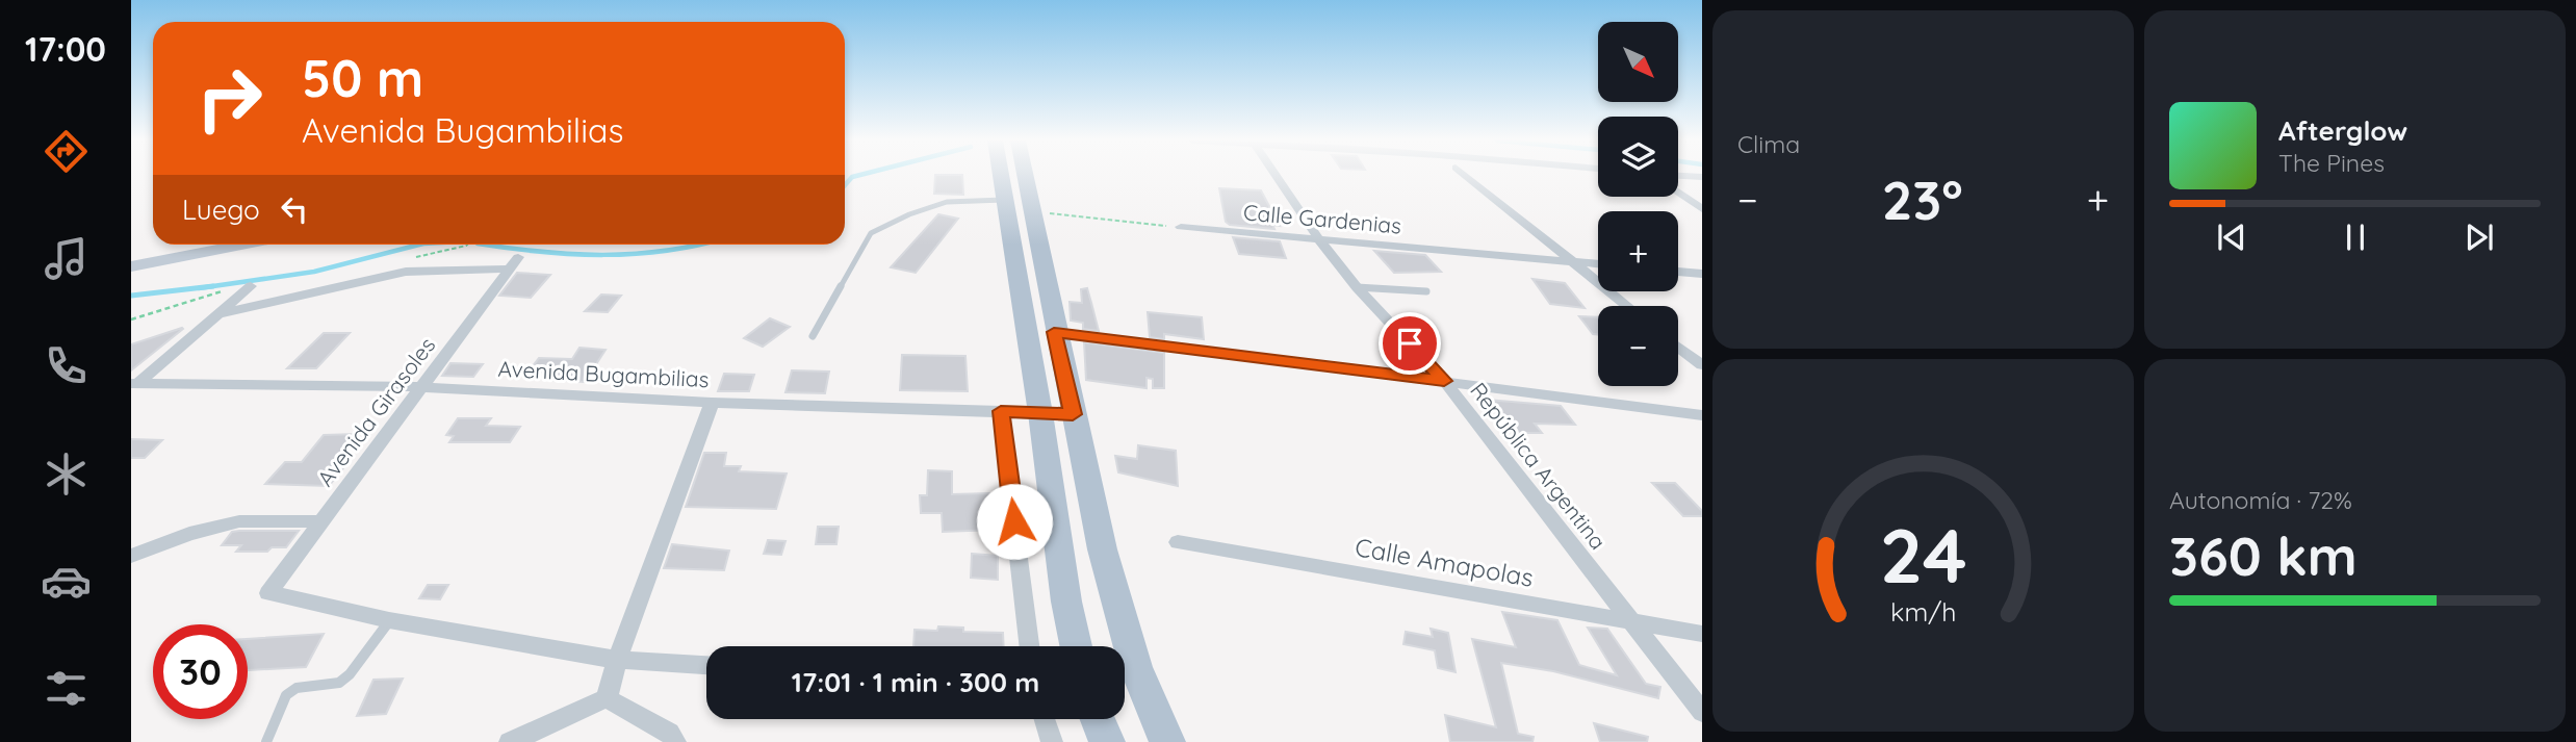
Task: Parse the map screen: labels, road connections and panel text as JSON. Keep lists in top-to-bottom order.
{
  "streets": {
    "street": [
      "Calle Gardenias",
      "Avenida Bugambilias",
      "Avenida Girasoles",
      "República Argentina",
      "Calle Amapolas"
    ]
  },
  "crossings": [
    ["Calle Gardenias", "República Argentina"],
    ["Avenida Bugambilias", "Avenida Girasoles"],
    ["República Argentina", "Calle Amapolas"]
  ],
  "north": "bottom right",
  "page": {
    "tabs": "17:00",
    "tile": [
      "Clima",
      ["Autonomía · 72%", "360 km"]
    ],
    "map_buttons": ["+", "−"],
    "turn": ["50 m", "Avenida Bugambilias"],
    "song": ["Afterglow", "The Pines"],
    "heat": ["−", "23°", "+"],
    "then": "Luego",
    "limit": "30",
    "trip": "17:01 · 1 min · 300 m",
    "gauge": ["24", "km/h"]
  }
}
